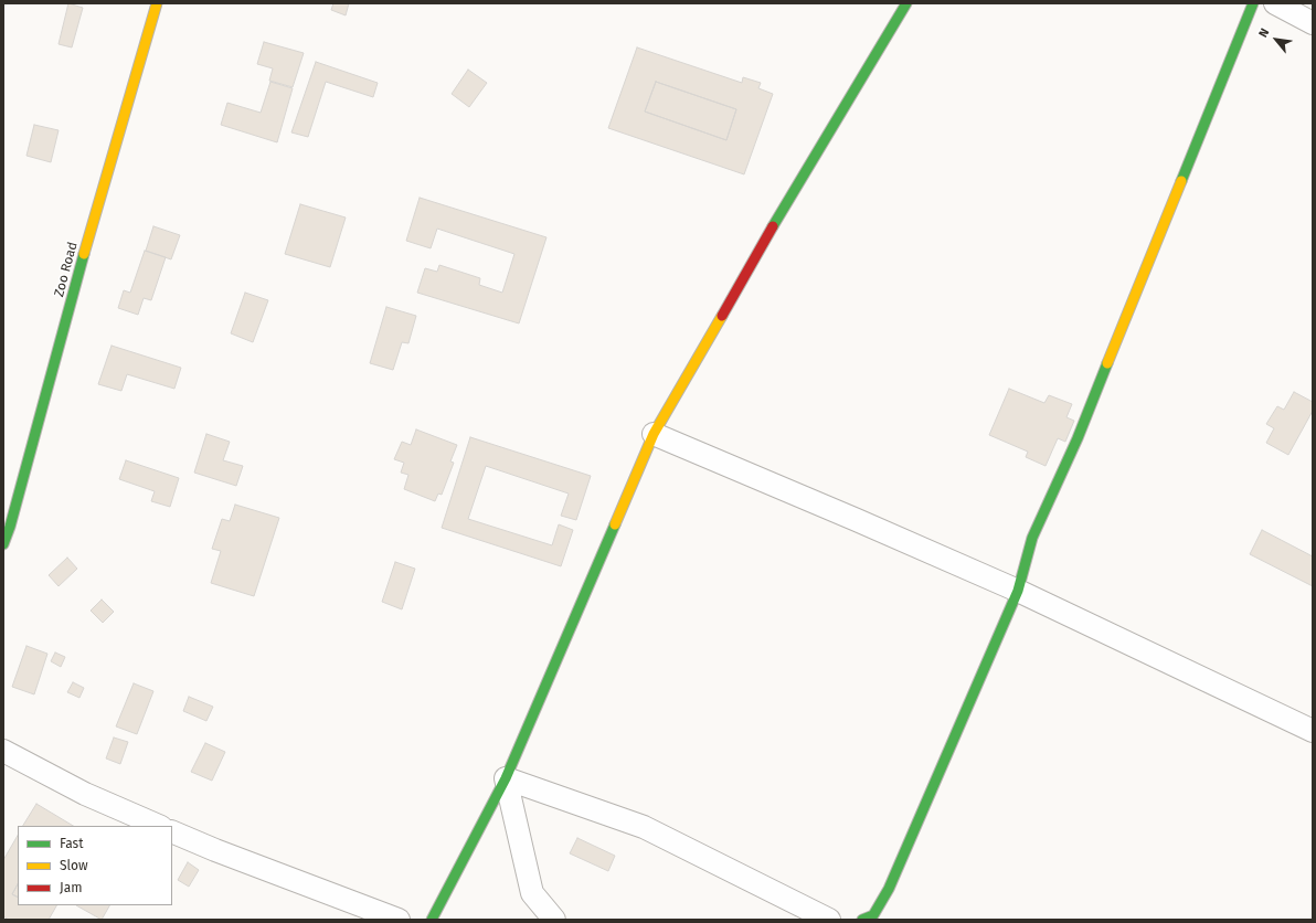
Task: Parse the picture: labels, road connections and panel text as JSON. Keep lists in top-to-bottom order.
{
  "streets": {
    "street": ["Zoo Road"]
  },
  "legend": ["Fast", "Slow", "Jam"],
  "north": "top left"
}
